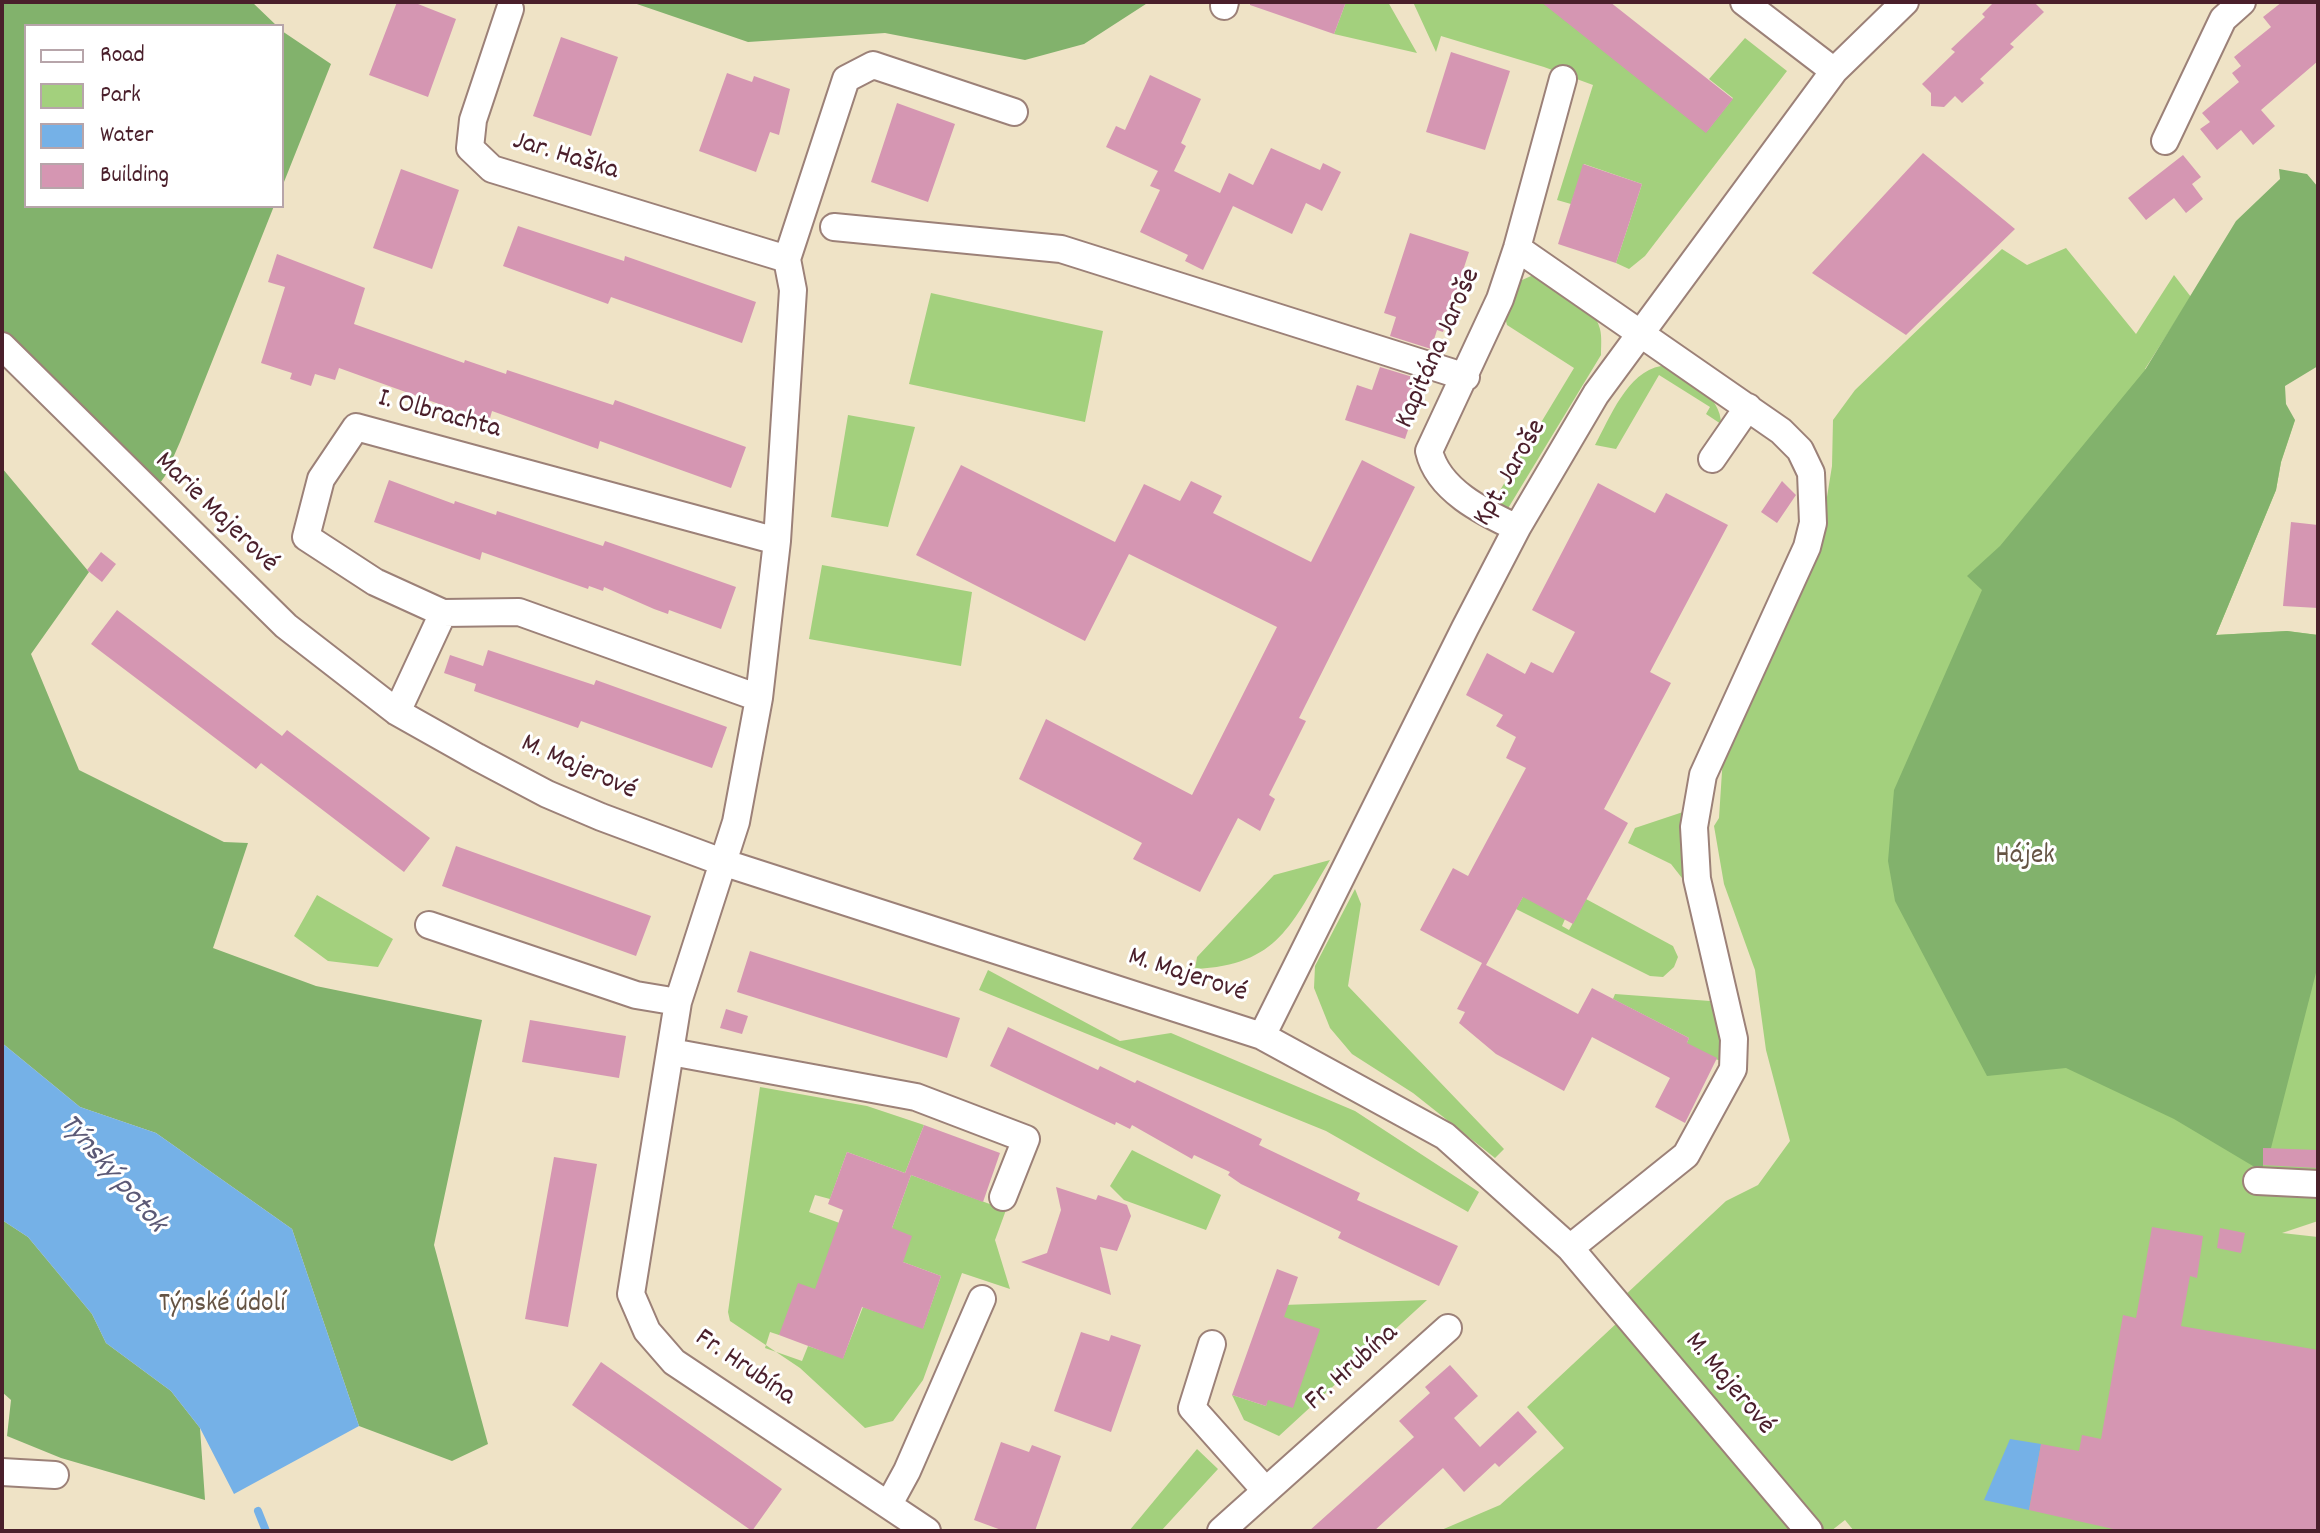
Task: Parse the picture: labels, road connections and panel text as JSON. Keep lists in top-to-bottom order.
{
  "streets": {
    "street": [
      "Jar. Haška",
      "Kapitána Jaroše",
      "I. Olbrachta",
      "Kpt. Jaroše",
      "Marie Majerové",
      "M. Majerové",
      "Fr. Hrubína"
    ]
  },
  "crossings": [
    ["Kapitána Jaroše", "Kpt. Jaroše"],
    ["Kapitána Jaroše", "M. Majerové"],
    ["Kpt. Jaroše", "M. Majerové"],
    ["Marie Majerové", "M. Majerové"],
    ["M. Majerové", "Fr. Hrubína"]
  ],
  "water": ["Týnský potok"],
  "parks": ["Hájek", "Týnské údolí"],
  "legend": [
    "Road",
    "Park",
    "Water",
    "Building"
  ]
}
